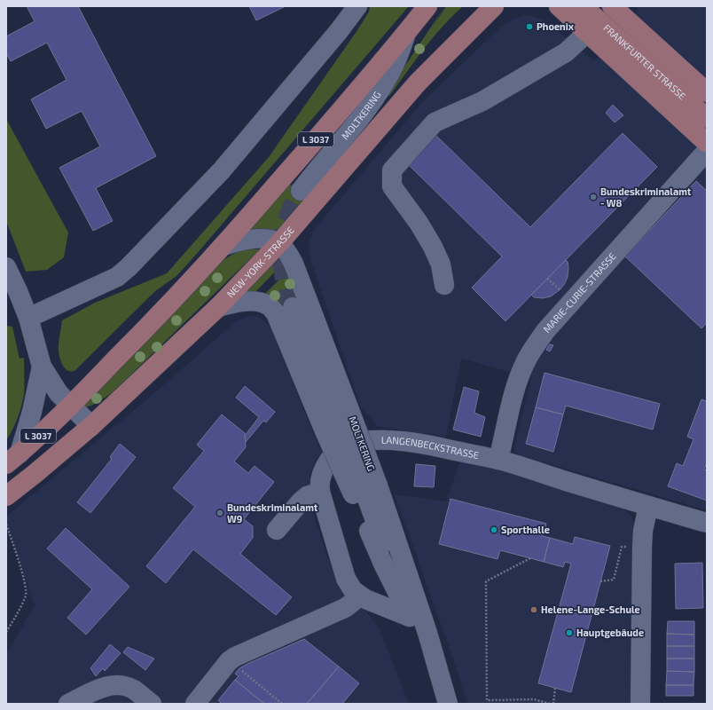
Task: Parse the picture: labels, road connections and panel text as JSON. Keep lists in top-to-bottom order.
{
  "streets": {
    "main road": ["FRANKFURTER STRASSE", "L 3037", "NEW-YORK-STRASSE"],
    "street": ["MOLTKERING", "MARIE-CURIE-STRASSE", "LANGENBECKSTRASSE"]
  },
  "crossings": [
    ["MOLTKERING", "L 3037"],
    ["MOLTKERING", "NEW-YORK-STRASSE"],
    ["MOLTKERING", "LANGENBECKSTRASSE"],
    ["MARIE-CURIE-STRASSE", "LANGENBECKSTRASSE"]
  ],
  "places": [
    "Phoenix",
    "Bundeskriminalamt - W8",
    "Bundeskriminalamt W9",
    "Sporthalle",
    "Helene-Lange-Schule",
    "Hauptgebäude"
  ]
}
